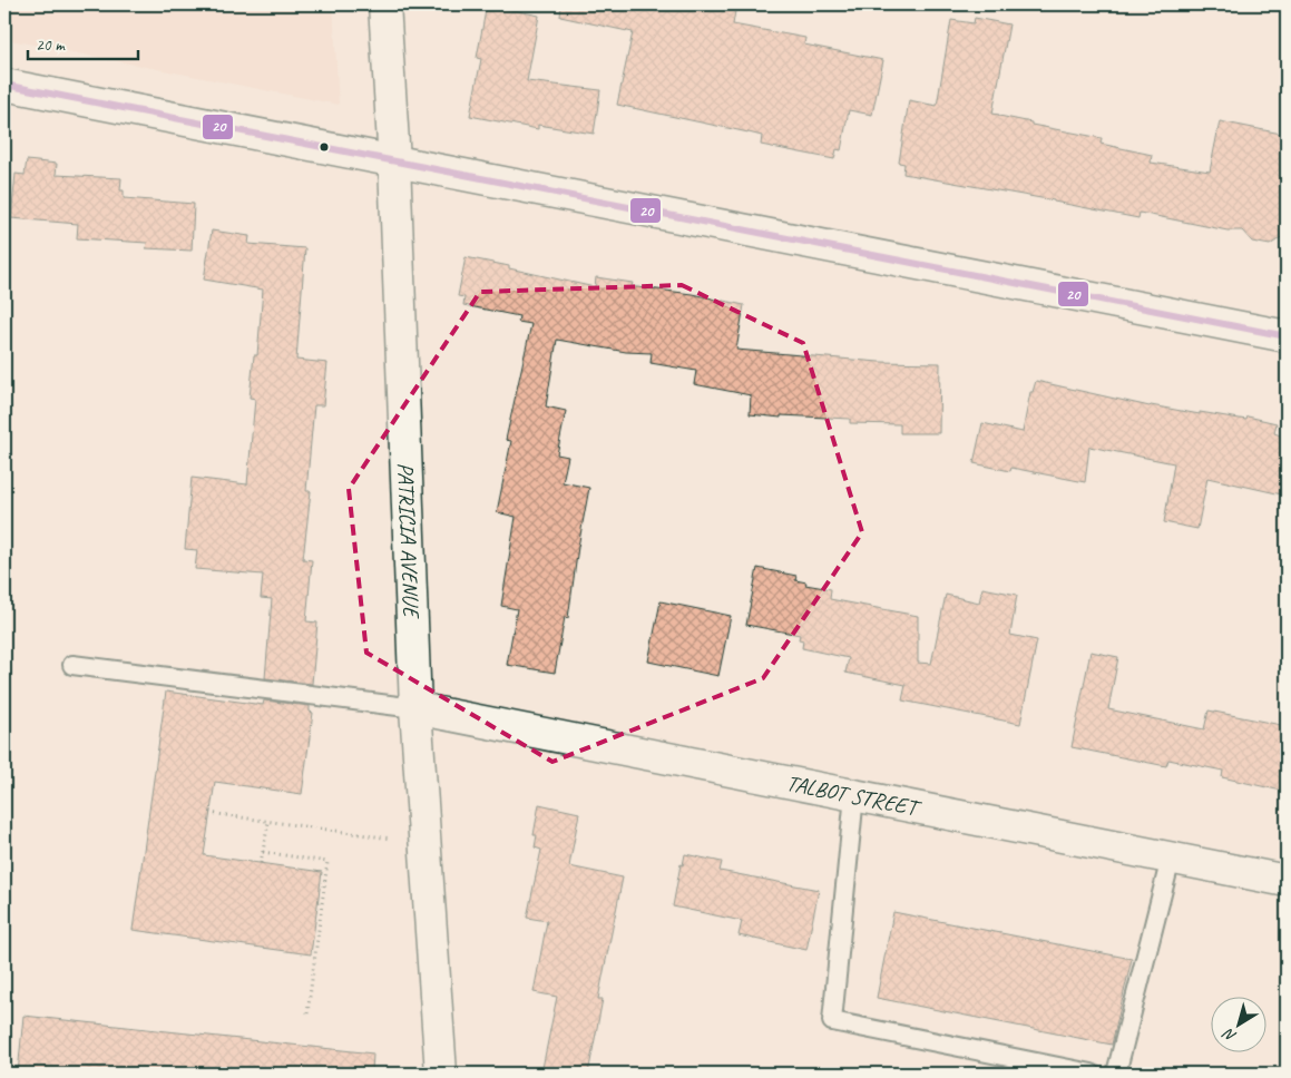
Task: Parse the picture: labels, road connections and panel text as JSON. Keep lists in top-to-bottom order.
{
  "streets": {
    "street": ["PATRICIA AVENUE", "TALBOT STREET"]
  },
  "crossings": [
    ["PATRICIA AVENUE", "TALBOT STREET"]
  ],
  "lines": ["transit line 20"],
  "scale_bar": "20 m",
  "north": "bottom left"
}
